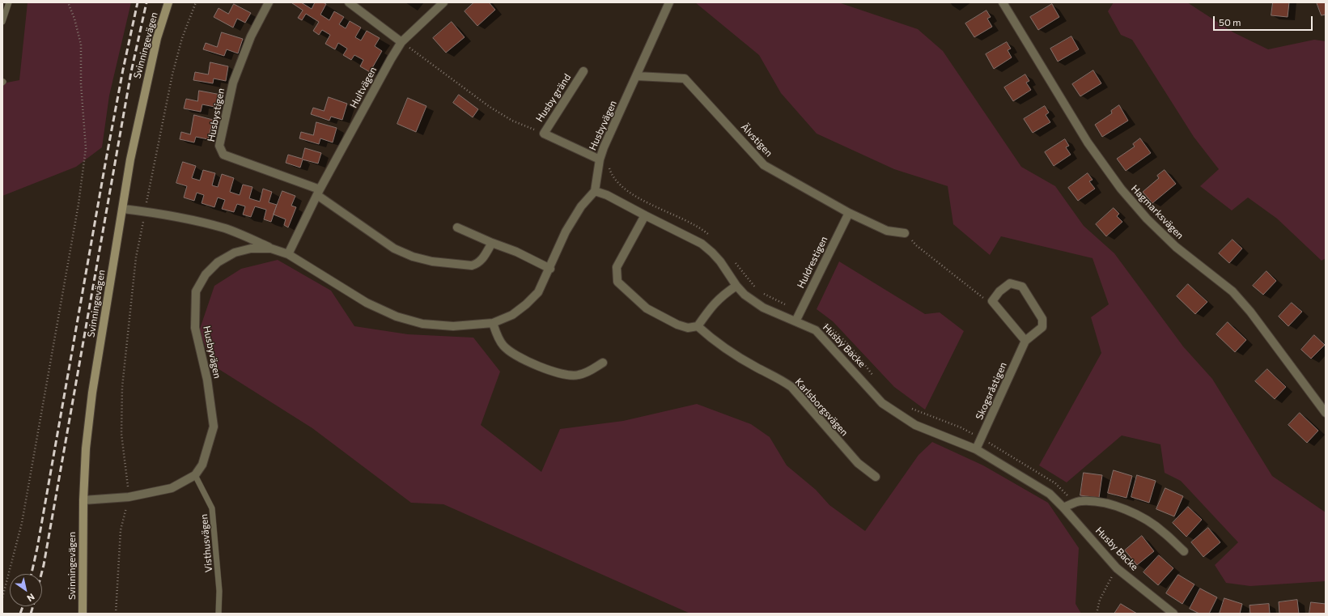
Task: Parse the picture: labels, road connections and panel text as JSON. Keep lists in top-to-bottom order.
{
  "streets": {
    "main road": ["Svinningevägen"],
    "street": [
      "Hultvägen",
      "Husby gränd",
      "Husbystigen",
      "Husbyvägen",
      "Älvstigen",
      "Hagmarksvägen",
      "Huldrestigen",
      "Husby Backe",
      "Skogsråstigen",
      "Karlsborgsvägen"
    ],
    "lane": ["Visthusvägen"]
  },
  "crossings": [
    ["Hultvägen", "Husbystigen"],
    ["Hultvägen", "Husbyvägen"],
    ["Husby gränd", "Husbyvägen"],
    ["Husbyvägen", "Älvstigen"],
    ["Husbyvägen", "Husby Backe"],
    ["Husbyvägen", "Visthusvägen"],
    ["Älvstigen", "Huldrestigen"],
    ["Huldrestigen", "Husby Backe"],
    ["Husby Backe", "Skogsråstigen"]
  ],
  "scale_bar": "50 m",
  "north": "bottom right"
}
